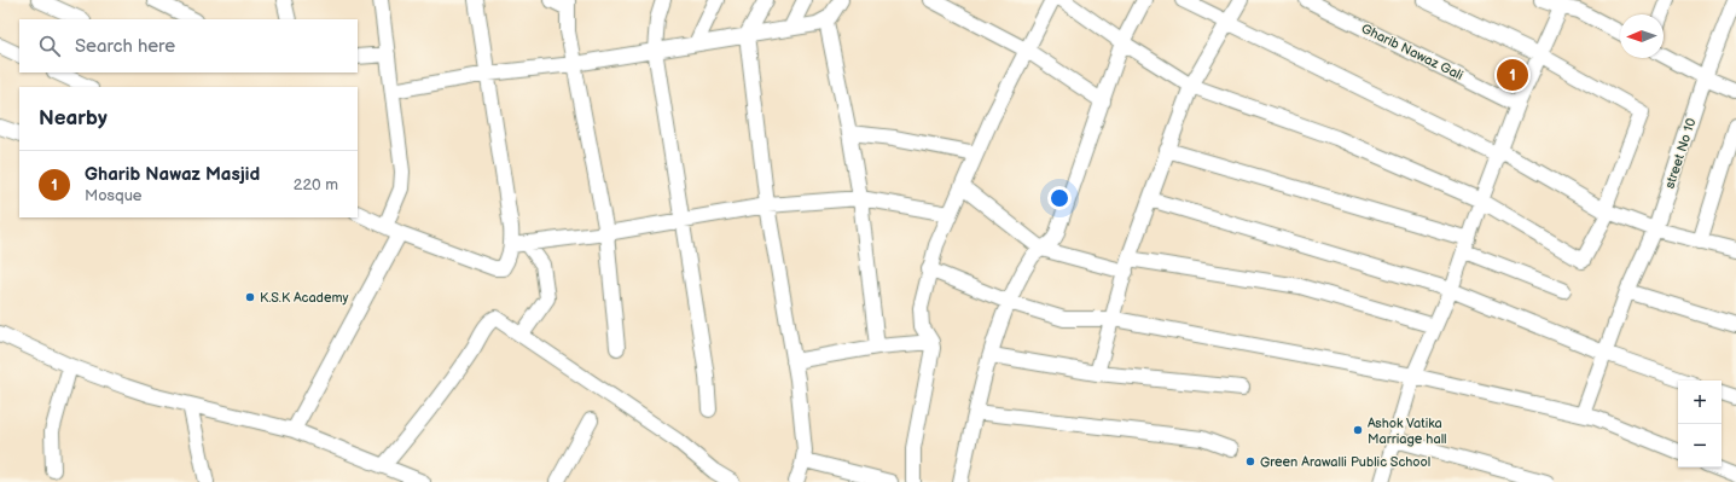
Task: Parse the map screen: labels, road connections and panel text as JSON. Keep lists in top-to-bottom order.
{
  "streets": {
    "street": ["Gharib Nawaz Gali", "street No 10"]
  },
  "places": ["K.S.K Academy", "Ashok Vatika Marriage hall", "Green Arawalli Public School"],
  "north": "left",
  "page": {
    "search": "Search here",
    "pins": "1",
    "heading": "Nearby",
    "list": [
      {
        "mark": "1",
        "name": "Gharib Nawaz Masjid",
        "note": "Mosque",
        "value": "220 m"
      }
    ],
    "map_buttons": ["+", "−"]
  }
}
